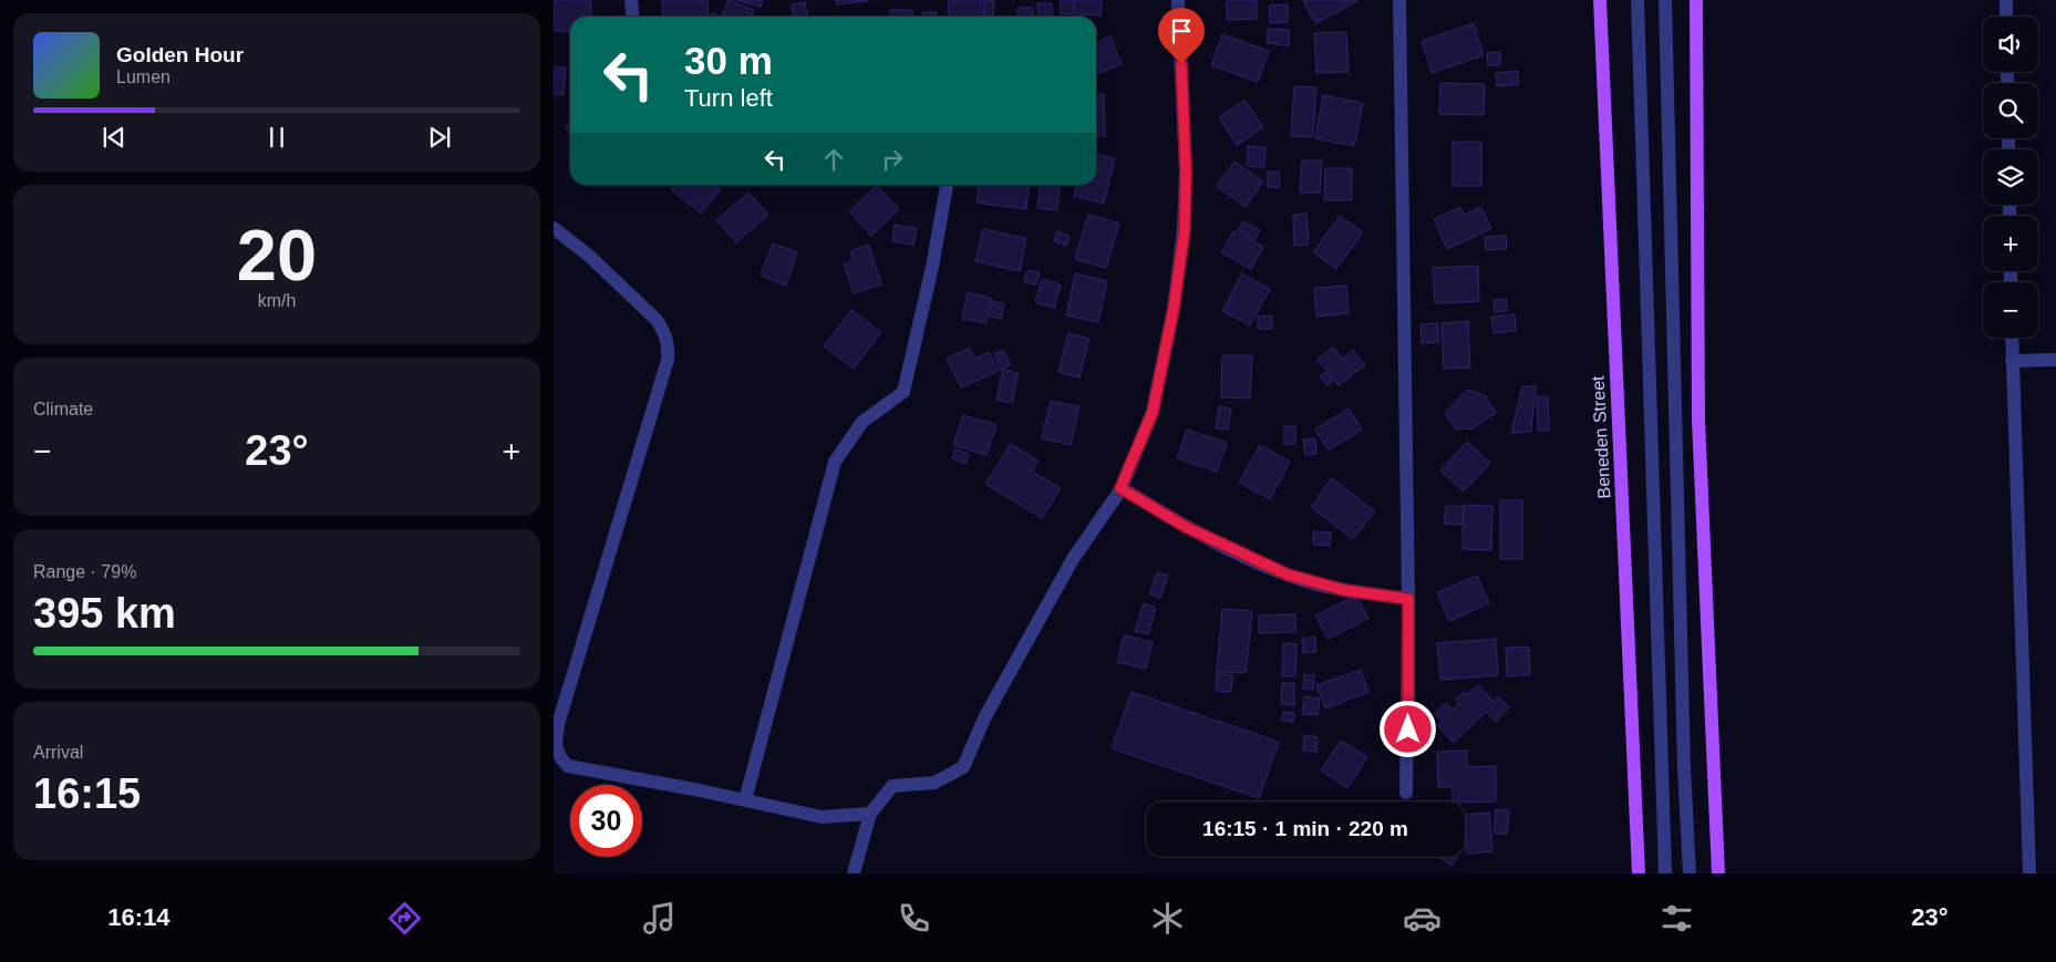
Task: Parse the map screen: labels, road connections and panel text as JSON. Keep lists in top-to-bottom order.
{
  "streets": {
    "main road": ["Beneden Street"]
  },
  "page": {
    "map_buttons": ["+", "−"],
    "turn": ["30 m", "Turn left"],
    "song": ["Golden Hour", "Lumen"],
    "tile": [
      ["20", "km/h"],
      "Climate",
      ["Range · 79%", "395 km"],
      ["Arrival", "16:15"]
    ],
    "heat": ["−", "23°", "+"],
    "limit": "30",
    "trip": "16:15 · 1 min · 220 m",
    "tabs": ["16:14", "23°"]
  }
}
